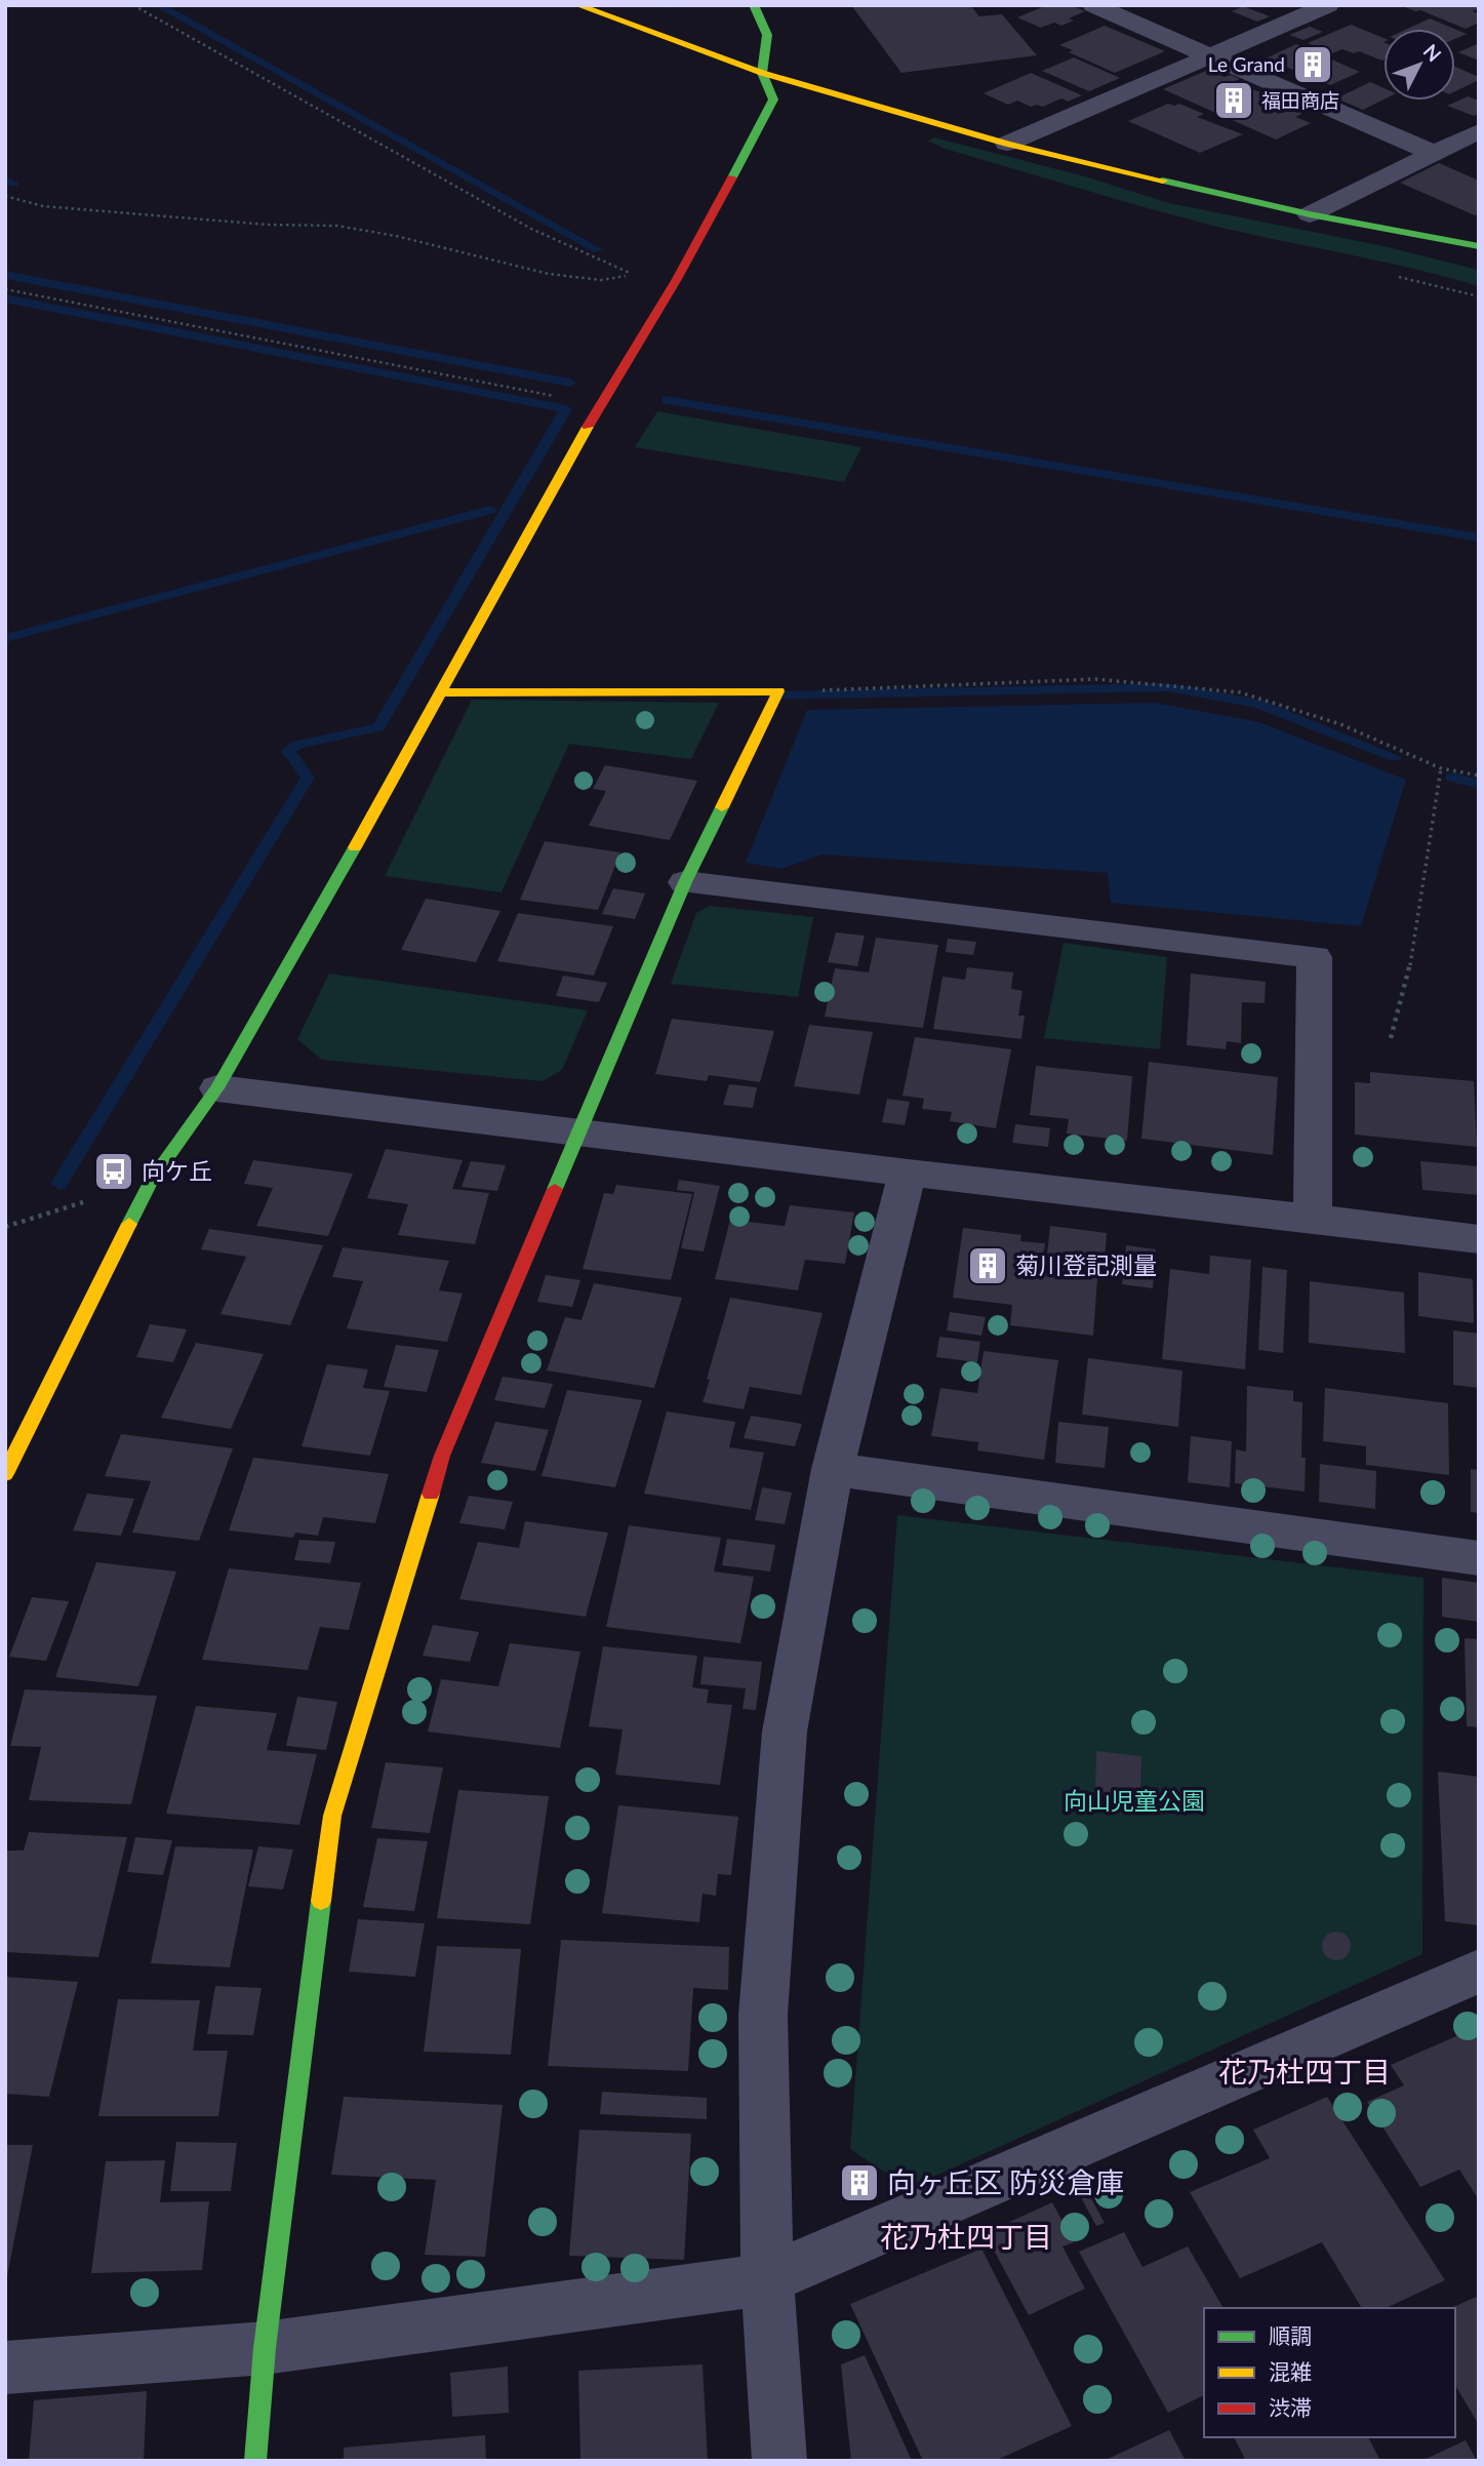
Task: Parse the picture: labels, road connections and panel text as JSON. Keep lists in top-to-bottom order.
{
  "districts": ["花乃杜四丁目", "花乃杜四丁目"],
  "parks": ["向山児童公園"],
  "places": {
    "building": [
      "Le Grand",
      "福田商店",
      "菊川登記測量",
      "向ヶ丘区 防災倉庫"
    ],
    "bus stop": ["向ケ丘"]
  },
  "legend": ["順調", "混雑", "渋滞"],
  "north": "top right"
}
